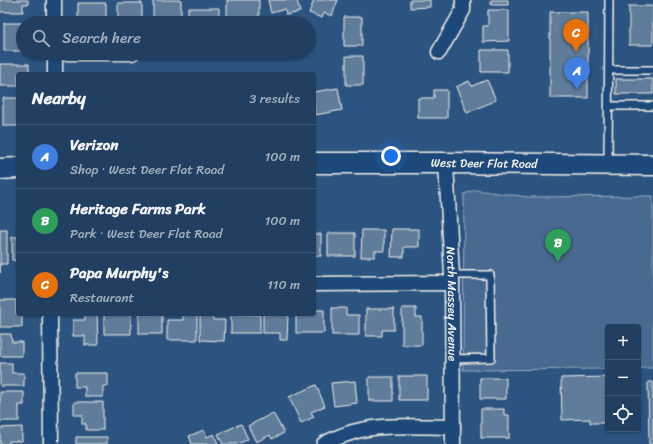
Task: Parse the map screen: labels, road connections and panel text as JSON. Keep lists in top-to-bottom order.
{
  "streets": {
    "main road": ["West Deer Flat Road"],
    "street": ["North Massey Avenue"]
  },
  "crossings": [
    ["West Deer Flat Road", "North Massey Avenue"]
  ],
  "page": {
    "search": "Search here",
    "pins": ["C", "A", "B"],
    "heading": ["Nearby", "3 results"],
    "list": [
      {
        "mark": "A",
        "name": "Verizon",
        "note": "Shop · West Deer Flat Road",
        "value": "100 m"
      },
      {
        "mark": "B",
        "name": "Heritage Farms Park",
        "note": "Park · West Deer Flat Road",
        "value": "100 m"
      },
      {
        "mark": "C",
        "name": "Papa Murphy's",
        "note": "Restaurant",
        "value": "110 m"
      }
    ],
    "map_buttons": ["+", "−"]
  }
}
